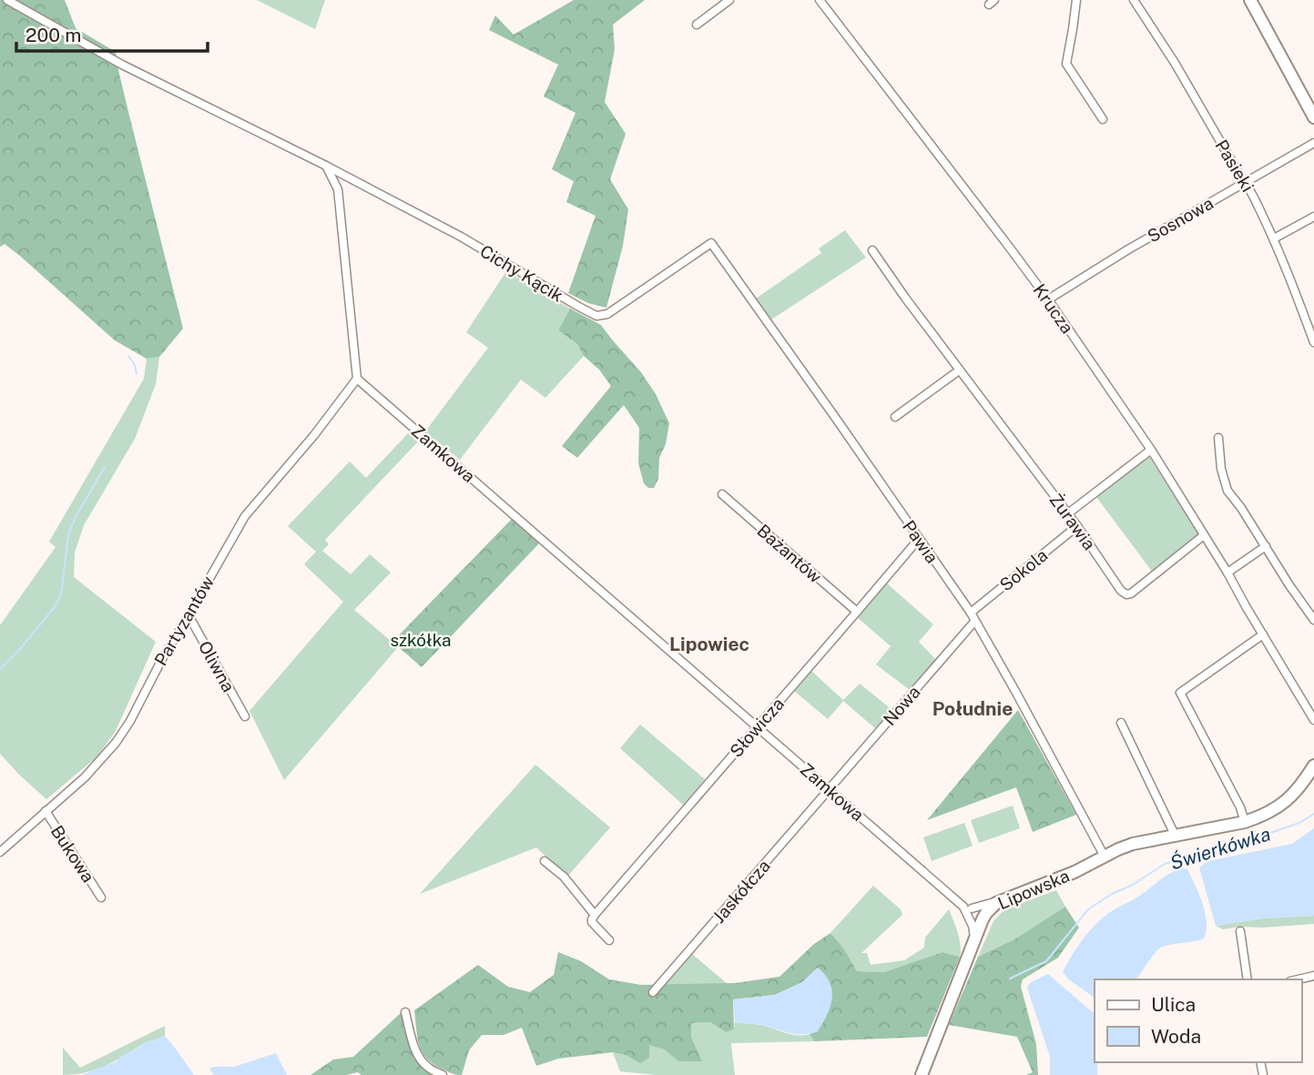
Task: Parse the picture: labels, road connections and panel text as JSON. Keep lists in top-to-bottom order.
{
  "streets": {
    "street": [
      "Pasieki",
      "Sosnowa",
      "Cichy Kącik",
      "Krucza",
      "Zamkowa",
      "Żurawia",
      "Pawia",
      "Bażantów",
      "Sokola",
      "Partyzantów",
      "Oliwna",
      "Nowa",
      "Słowicza",
      "Bukowa",
      "Lipowska",
      "Jaskółcza"
    ]
  },
  "crossings": [
    ["Pasieki", "Sosnowa"],
    ["Sosnowa", "Krucza"],
    ["Cichy Kącik", "Pawia"],
    ["Krucza", "Żurawia"],
    ["Zamkowa", "Partyzantów"],
    ["Zamkowa", "Nowa"],
    ["Zamkowa", "Słowicza"],
    ["Zamkowa", "Lipowska"],
    ["Zamkowa", "Jaskółcza"],
    ["Żurawia", "Sokola"],
    ["Pawia", "Sokola"],
    ["Pawia", "Nowa"],
    ["Pawia", "Słowicza"],
    ["Pawia", "Lipowska"],
    ["Bażantów", "Słowicza"],
    ["Partyzantów", "Oliwna"],
    ["Partyzantów", "Bukowa"],
    ["Nowa", "Jaskółcza"]
  ],
  "districts": ["Lipowiec", "Południe"],
  "water": ["Świerkówka"],
  "parks": ["szkółka"],
  "legend": ["Ulica", "Woda"],
  "scale_bar": "200 m"
}
